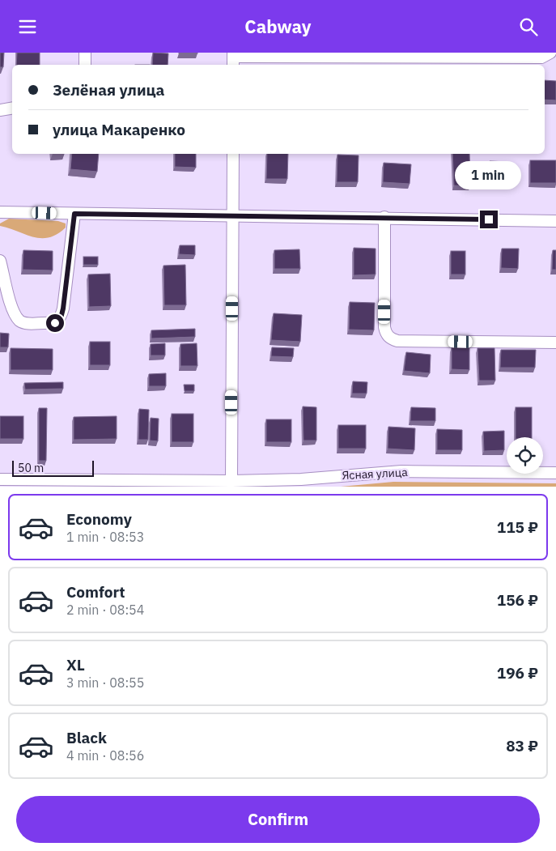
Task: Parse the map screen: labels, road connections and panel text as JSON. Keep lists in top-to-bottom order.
{
  "streets": {
    "street": ["Ясная улица"]
  },
  "scale_bar": "50 m",
  "page": {
    "header": "Cabway",
    "banner": ["Зелёная улица", "улица Макаренко"],
    "bubble": "1 min",
    "scale": "50 m",
    "list": [
      {
        "name": "Economy",
        "note": "1 min · 08:53",
        "value": "115 ₽"
      },
      {
        "name": "Comfort",
        "note": "2 min · 08:54",
        "value": "156 ₽"
      },
      {
        "name": "XL",
        "note": "3 min · 08:55",
        "value": "196 ₽"
      },
      {
        "name": "Black",
        "note": "4 min · 08:56",
        "value": "83 ₽"
      }
    ],
    "buttons": "Confirm"
  }
}
